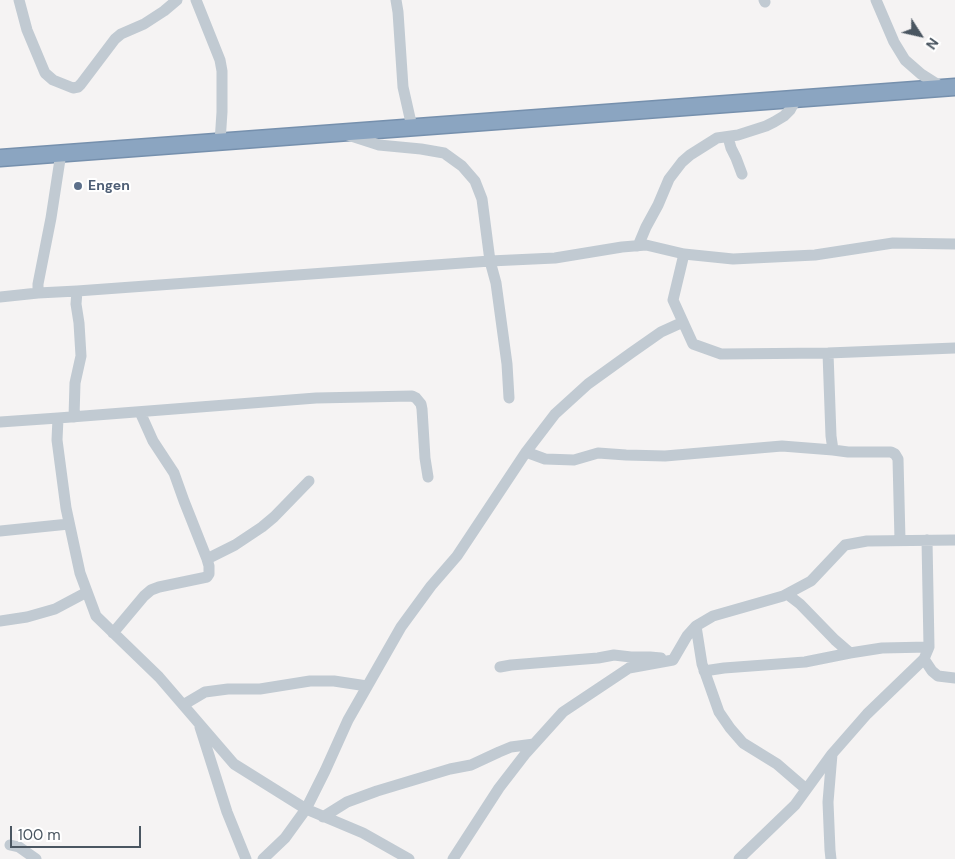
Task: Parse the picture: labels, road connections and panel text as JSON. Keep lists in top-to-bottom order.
{
  "places": ["Engen"],
  "scale_bar": "100 m",
  "north": "bottom right"
}
